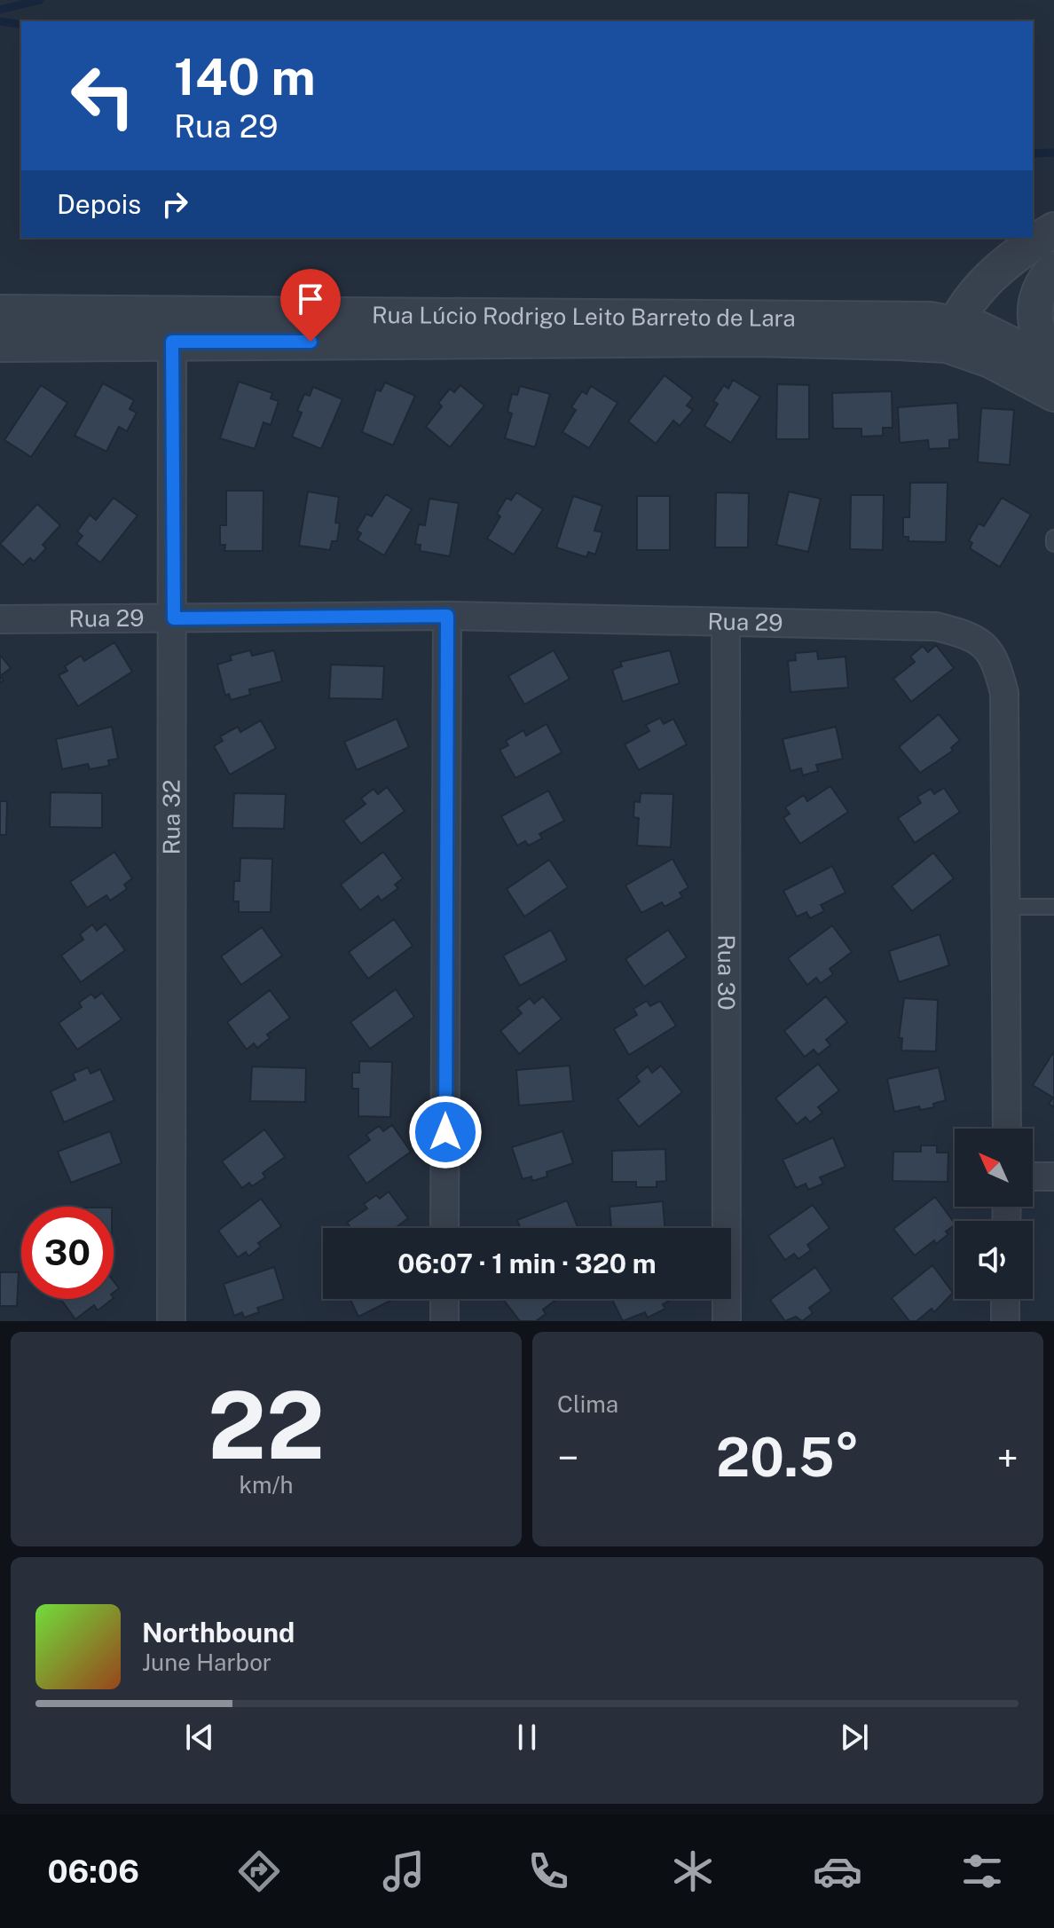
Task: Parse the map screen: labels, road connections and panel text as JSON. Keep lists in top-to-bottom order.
{
  "streets": {
    "street": [
      "Rua Lúcio Rodrigo Leito Barreto de Lara",
      "Rua 29",
      "Rua 32",
      "Rua 30"
    ]
  },
  "crossings": [
    ["Rua Lúcio Rodrigo Leito Barreto de Lara", "Rua 32"],
    ["Rua 29", "Rua 32"],
    ["Rua 29", "Rua 30"]
  ],
  "north": "top left",
  "page": {
    "turn": ["140 m", "Rua 29"],
    "then": "Depois",
    "limit": "30",
    "trip": "06:07 · 1 min · 320 m",
    "tile": [
      ["22", "km/h"],
      "Clima"
    ],
    "heat": ["−", "20.5°", "+"],
    "song": ["Northbound", "June Harbor"],
    "tabs": "06:06"
  }
}
